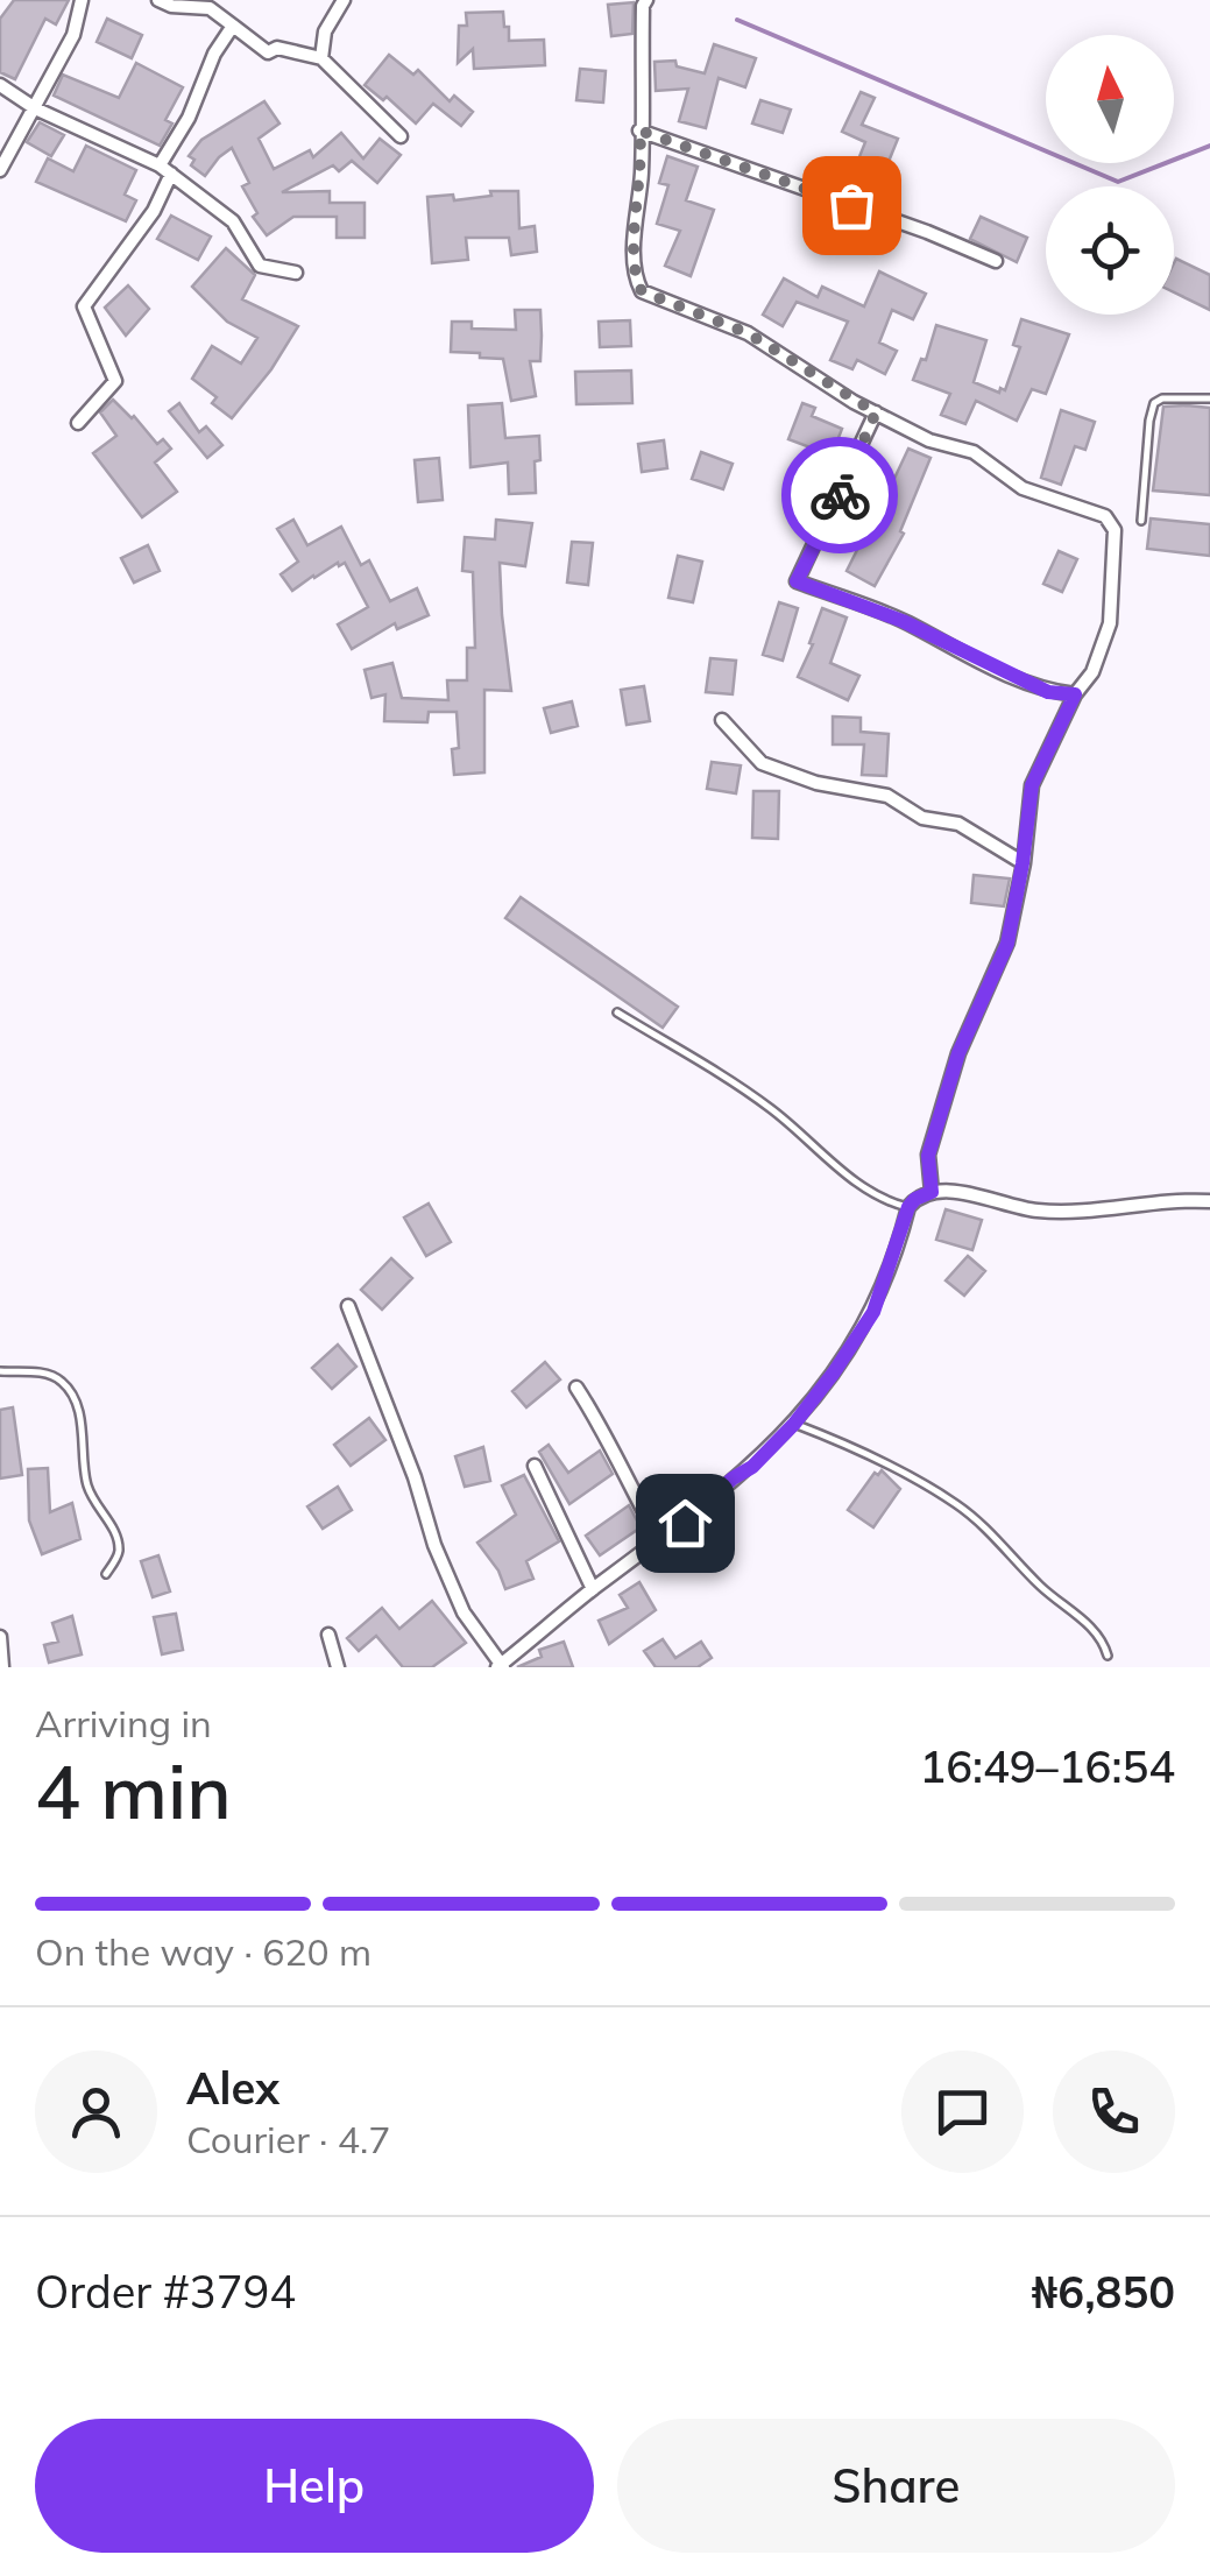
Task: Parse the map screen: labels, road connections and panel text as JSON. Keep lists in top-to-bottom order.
{
  "north": "top",
  "page": {
    "heading": ["4 min", "Arriving in", "16:49–16:54"],
    "panel": [
      "Alex",
      "Courier · 4.7",
      "Order #3794",
      "₦6,850"
    ],
    "bar": "On the way · 620 m",
    "buttons": ["Help", "Share"]
  }
}
